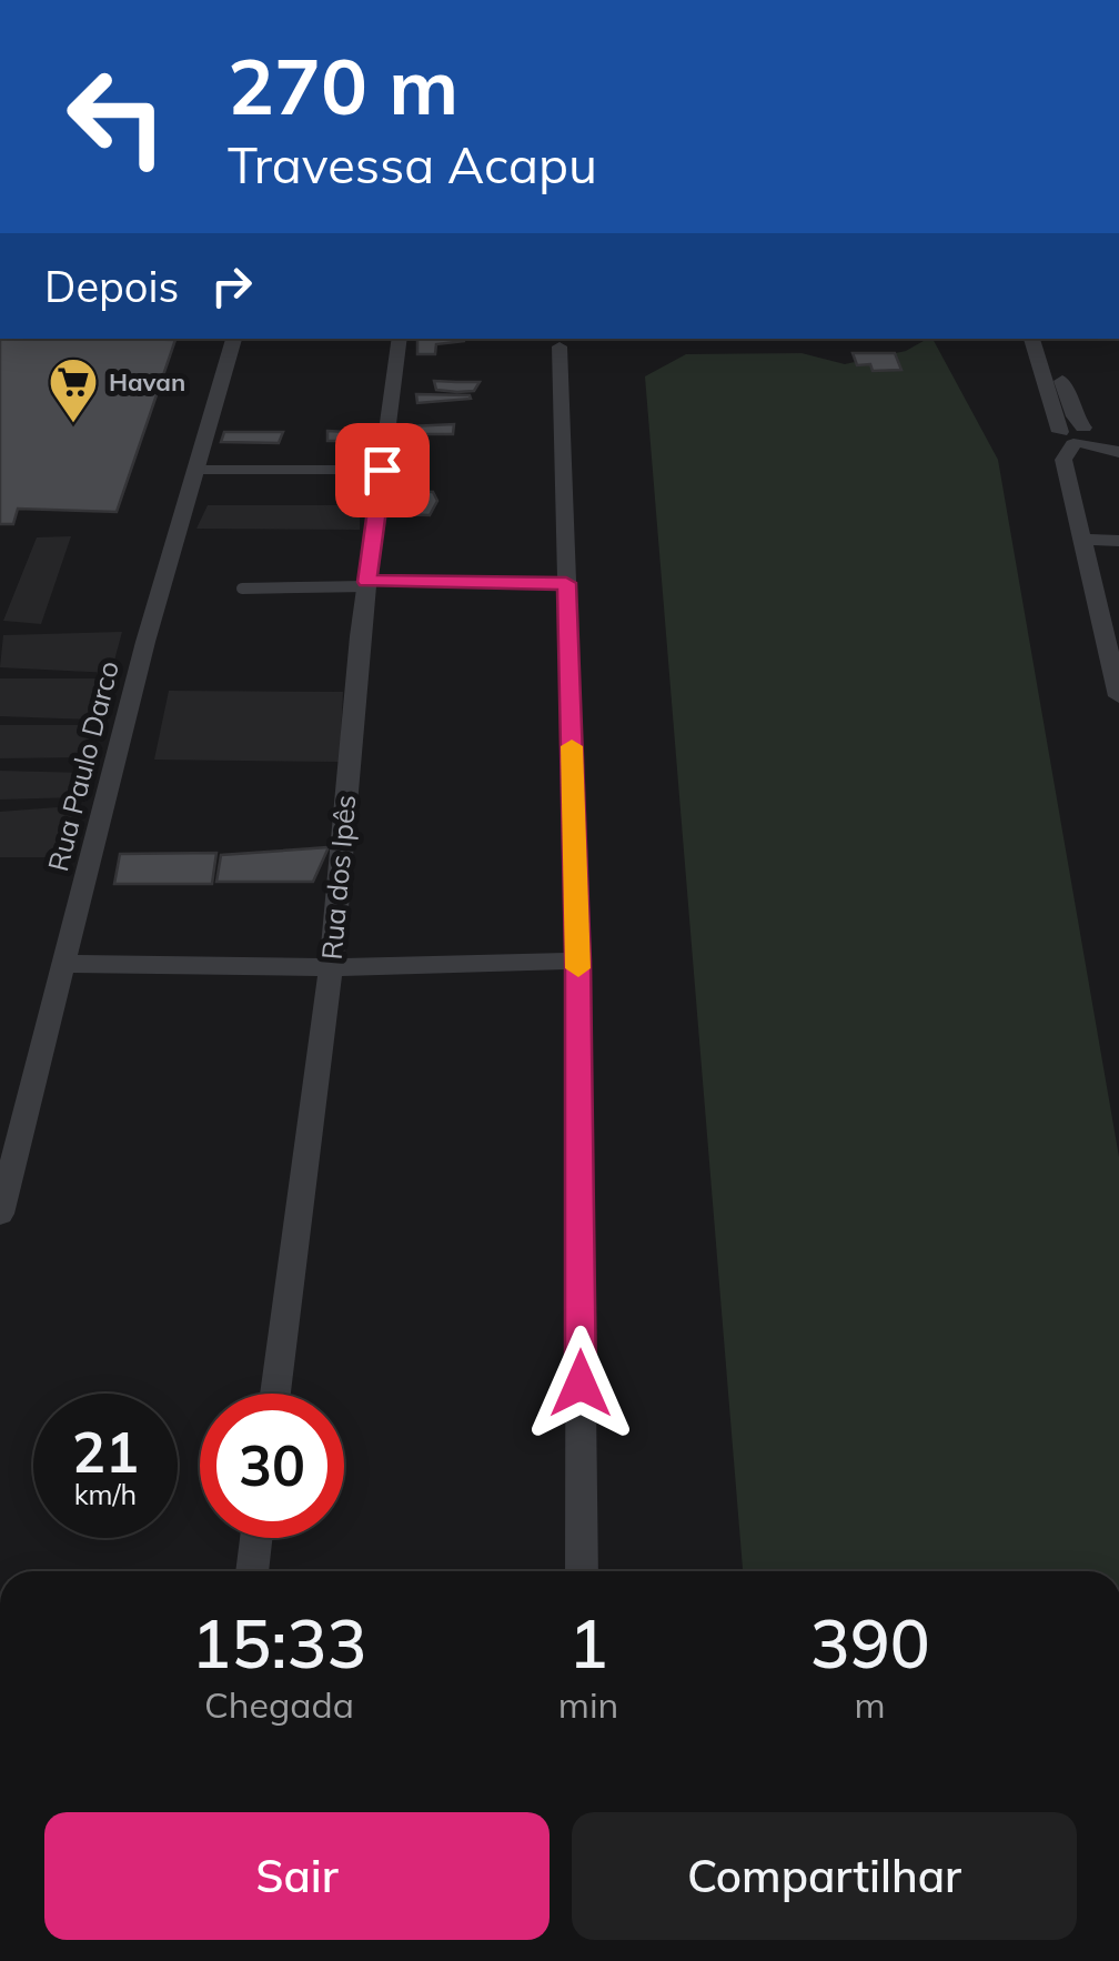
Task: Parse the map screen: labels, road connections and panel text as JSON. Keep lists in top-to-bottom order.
{
  "streets": {
    "street": ["Rua Paulo Darco", "Rua dos Ipês"]
  },
  "places": {
    "supermarket": ["Havan"]
  },
  "page": {
    "turn": ["270 m", "Travessa Acapu"],
    "then": "Depois",
    "speed": "21 km/h",
    "limit": "30",
    "eta": [
      "15:33",
      "Chegada",
      "1",
      "min",
      "390",
      "m"
    ],
    "buttons": ["Sair", "Compartilhar"]
  }
}
